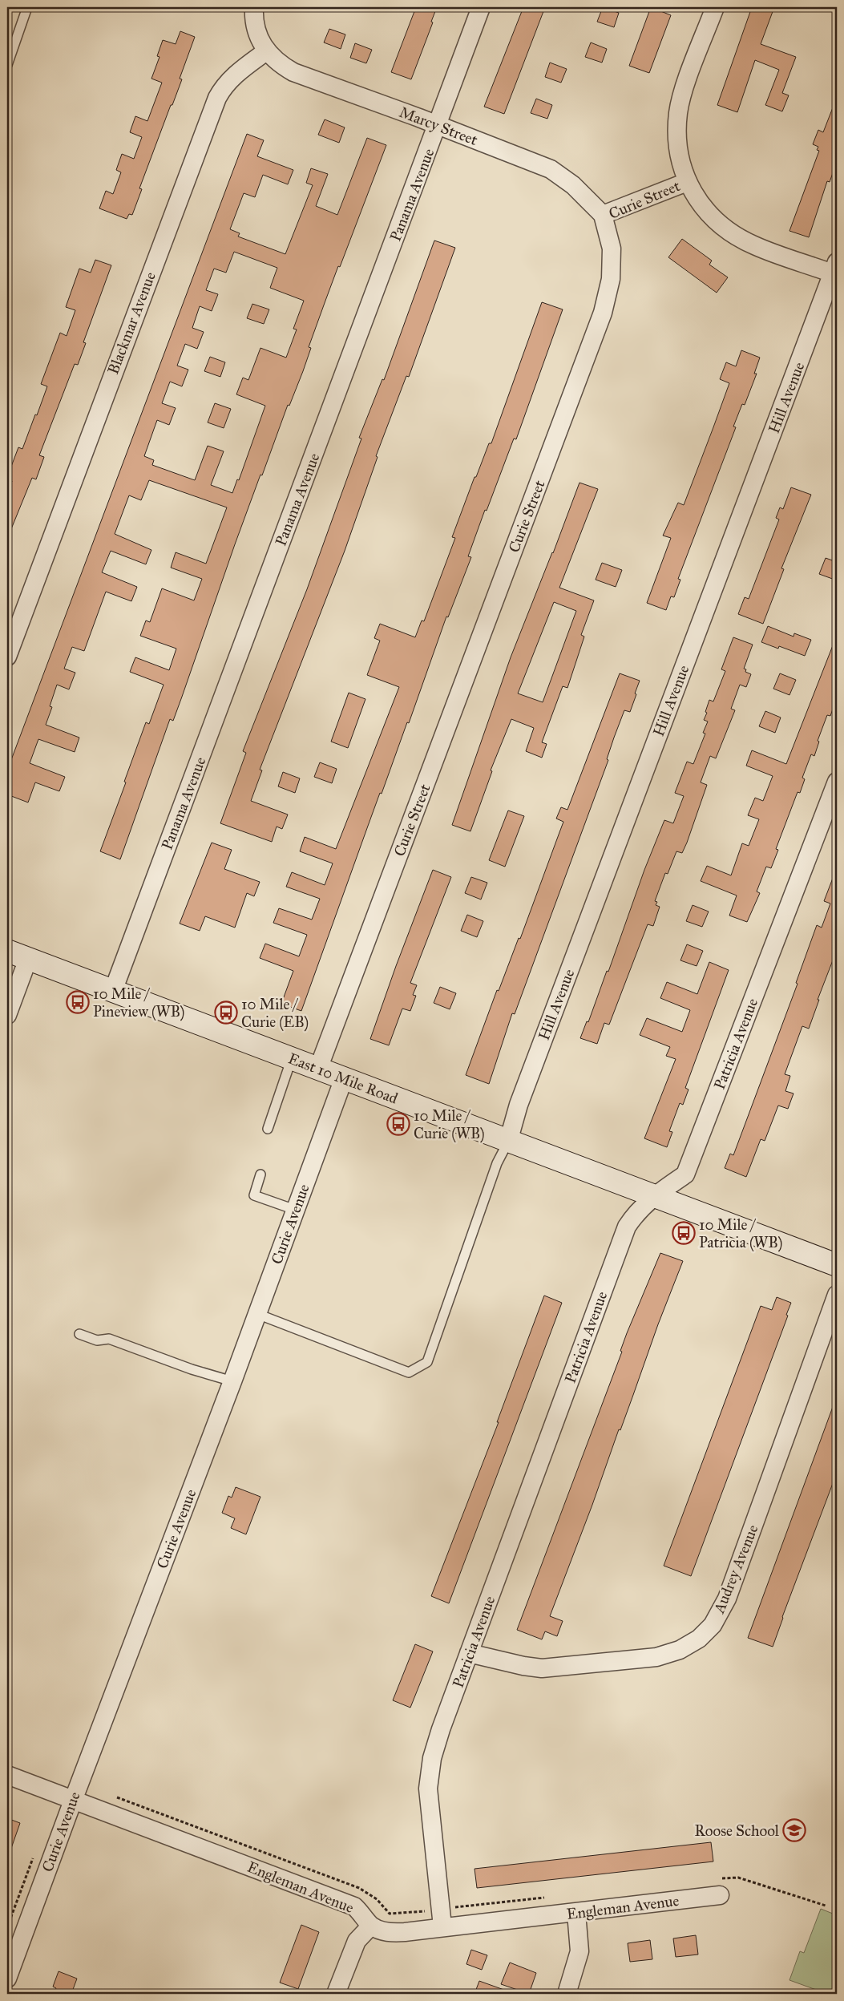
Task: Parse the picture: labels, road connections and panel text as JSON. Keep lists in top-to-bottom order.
{
  "streets": {
    "main road": ["East 10 Mile Road"],
    "street": [
      "Marcy Street",
      "Panama Avenue",
      "Curie Street",
      "Blackmar Avenue",
      "Hill Avenue",
      "Patricia Avenue",
      "Curie Avenue",
      "Audrey Avenue",
      "Engleman Avenue"
    ]
  },
  "crossings": [
    ["Marcy Street", "Panama Avenue"],
    ["Marcy Street", "Curie Street"],
    ["Marcy Street", "Blackmar Avenue"],
    ["Panama Avenue", "East 10 Mile Road"],
    ["Curie Street", "East 10 Mile Road"],
    ["Hill Avenue", "East 10 Mile Road"],
    ["Patricia Avenue", "East 10 Mile Road"],
    ["Patricia Avenue", "Audrey Avenue"],
    ["Patricia Avenue", "Engleman Avenue"],
    ["East 10 Mile Road", "Curie Avenue"],
    ["Curie Avenue", "Engleman Avenue"]
  ],
  "places": {
    "bus stop": [
      "10 Mile / Pineview (WB)",
      "10 Mile / Curie (EB)",
      "10 Mile / Curie (WB)",
      "10 Mile / Patricia (WB)"
    ],
    "school or university": ["Roose School"]
  }
}
